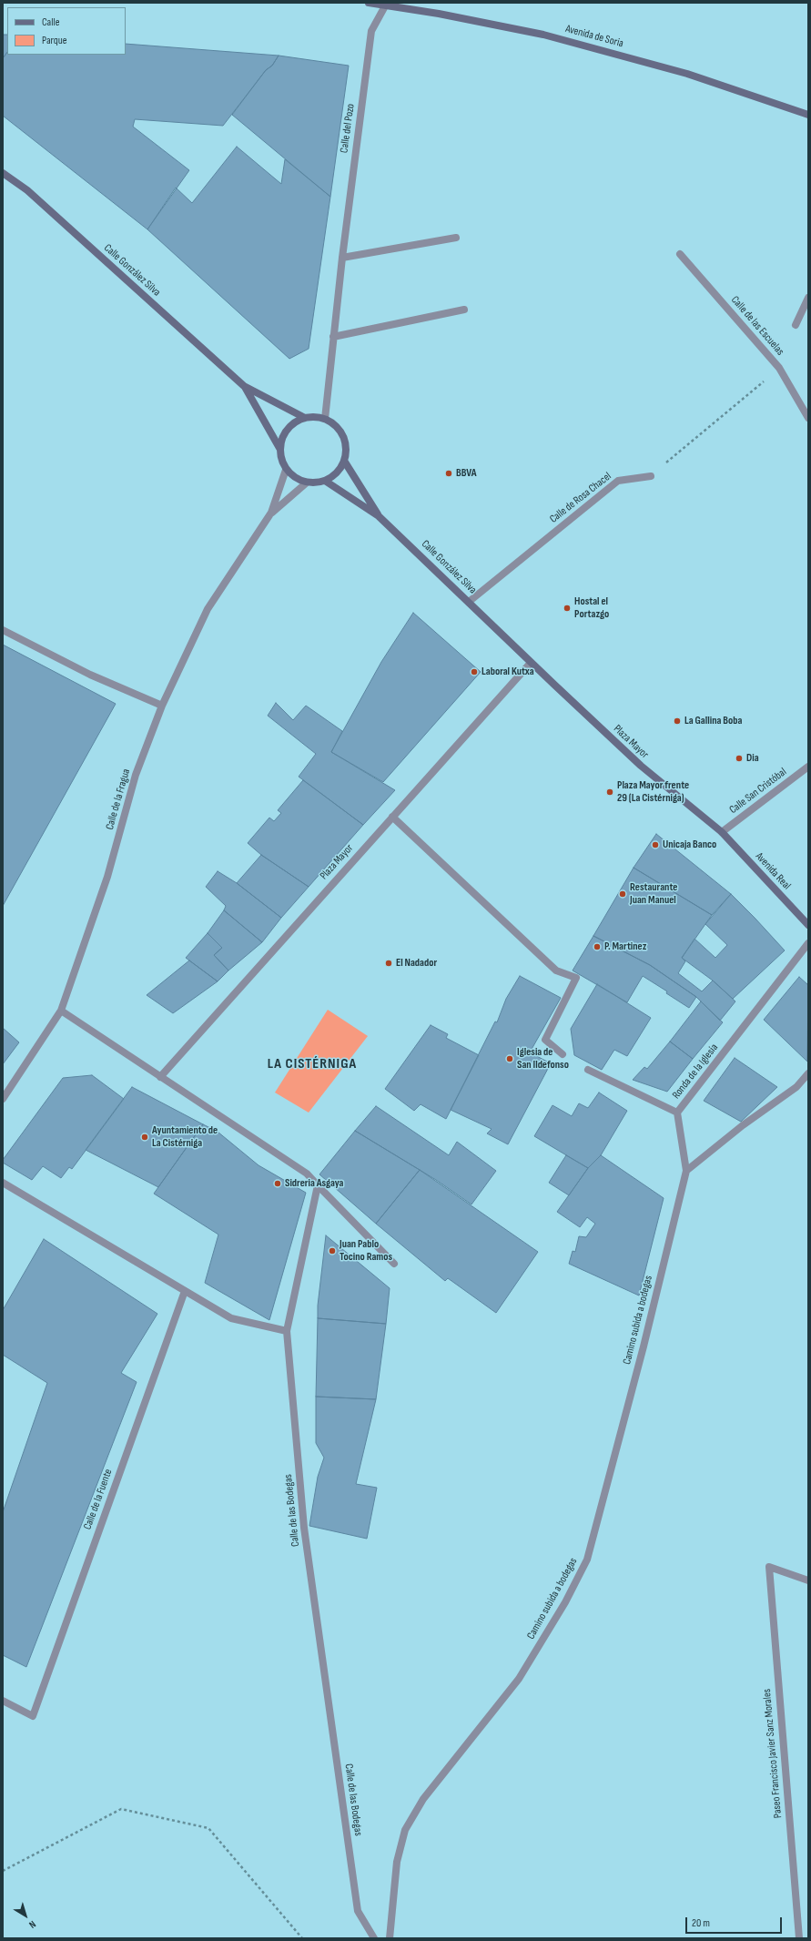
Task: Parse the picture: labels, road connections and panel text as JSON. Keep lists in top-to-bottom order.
{
  "streets": {
    "street": [
      "Avenida de Soria",
      "Calle del Pozo",
      "Calle González Silva",
      "Calle de las Escuelas",
      "Calle de Rosa Chacel",
      "Plaza Mayor",
      "Calle San Cristóbal",
      "Calle de la Fragua",
      "Avenida Real",
      "Ronda de la Iglesia",
      "Camino subida a bodegas",
      "Calle de la Fuente",
      "Calle de las Bodegas",
      "Paseo Francisco Javier Sanz Morales"
    ]
  },
  "crossings": [
    ["Avenida de Soria", "Calle del Pozo"],
    ["Calle del Pozo", "Calle González Silva"],
    ["Calle del Pozo", "Calle de la Fragua"],
    ["Calle González Silva", "Calle de Rosa Chacel"],
    ["Calle González Silva", "Plaza Mayor"],
    ["Calle González Silva", "Calle de la Fragua"],
    ["Plaza Mayor", "Calle San Cristóbal"],
    ["Plaza Mayor", "Avenida Real"],
    ["Calle San Cristóbal", "Avenida Real"],
    ["Ronda de la Iglesia", "Camino subida a bodegas"]
  ],
  "districts": ["LA CISTÉRNIGA"],
  "places": [
    "BBVA",
    "Hostal el Portazgo",
    "Laboral Kutxa",
    "La Gallina Boba",
    "Dia",
    "Plaza Mayor frente 29 (La Cistérniga)",
    "Unicaja Banco",
    "Restaurante Juan Manuel",
    "P. Martinez",
    "El Nadador",
    "Iglesia de San Ildefonso",
    "Ayuntamiento de La Cistérniga",
    "Sidreria Asgaya",
    "Juan Pablo Tocino Ramos"
  ],
  "legend": ["Calle", "Parque"],
  "scale_bar": "20 m",
  "north": "bottom right"
}
